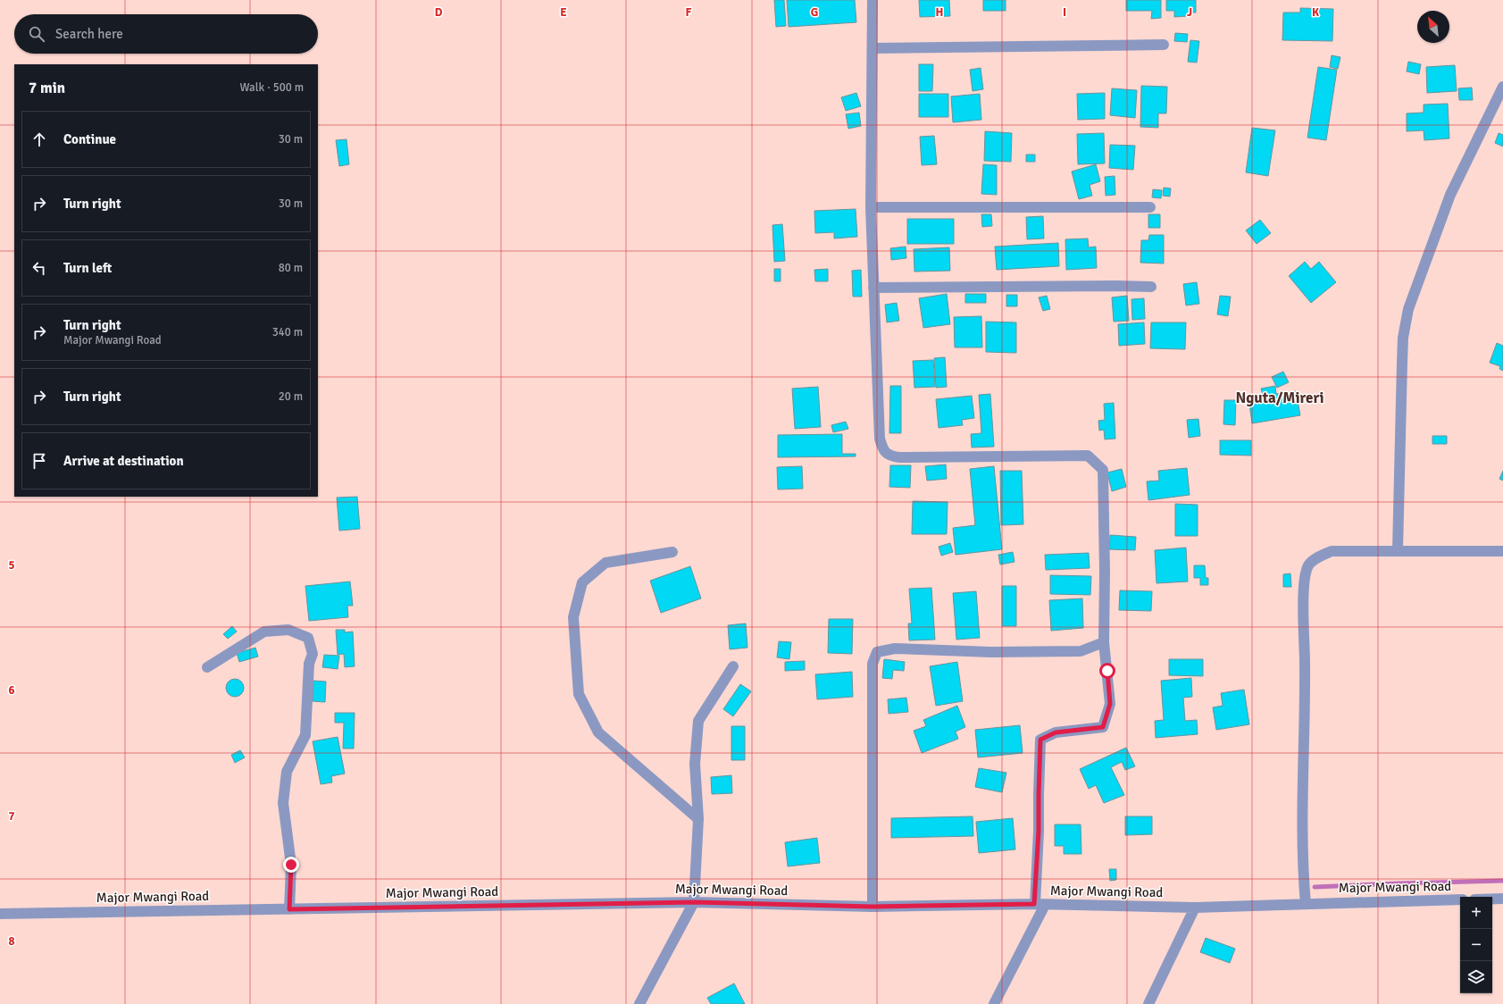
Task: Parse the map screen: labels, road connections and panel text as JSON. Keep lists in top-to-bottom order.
{
  "streets": {
    "street": ["Major Mwangi Road"]
  },
  "districts": ["Nguta/Mireri"],
  "north": "top left",
  "page": {
    "search": "Search here",
    "heading": ["7 min", "Walk · 500 m"],
    "list": [
      ["Continue", "30 m"],
      ["Turn right", "30 m"],
      ["Turn left", "80 m"],
      ["Turn right", "Major Mwangi Road", "340 m"],
      ["Turn right", "20 m"],
      "Arrive at destination"
    ],
    "map_buttons": ["+", "−"]
  },
  "grid": {
    "columns": [
      "D",
      "E",
      "F",
      "G",
      "H",
      "I",
      "J",
      "K"
    ],
    "rows": [
      "5",
      "6",
      "7",
      "8"
    ]
  }
}
